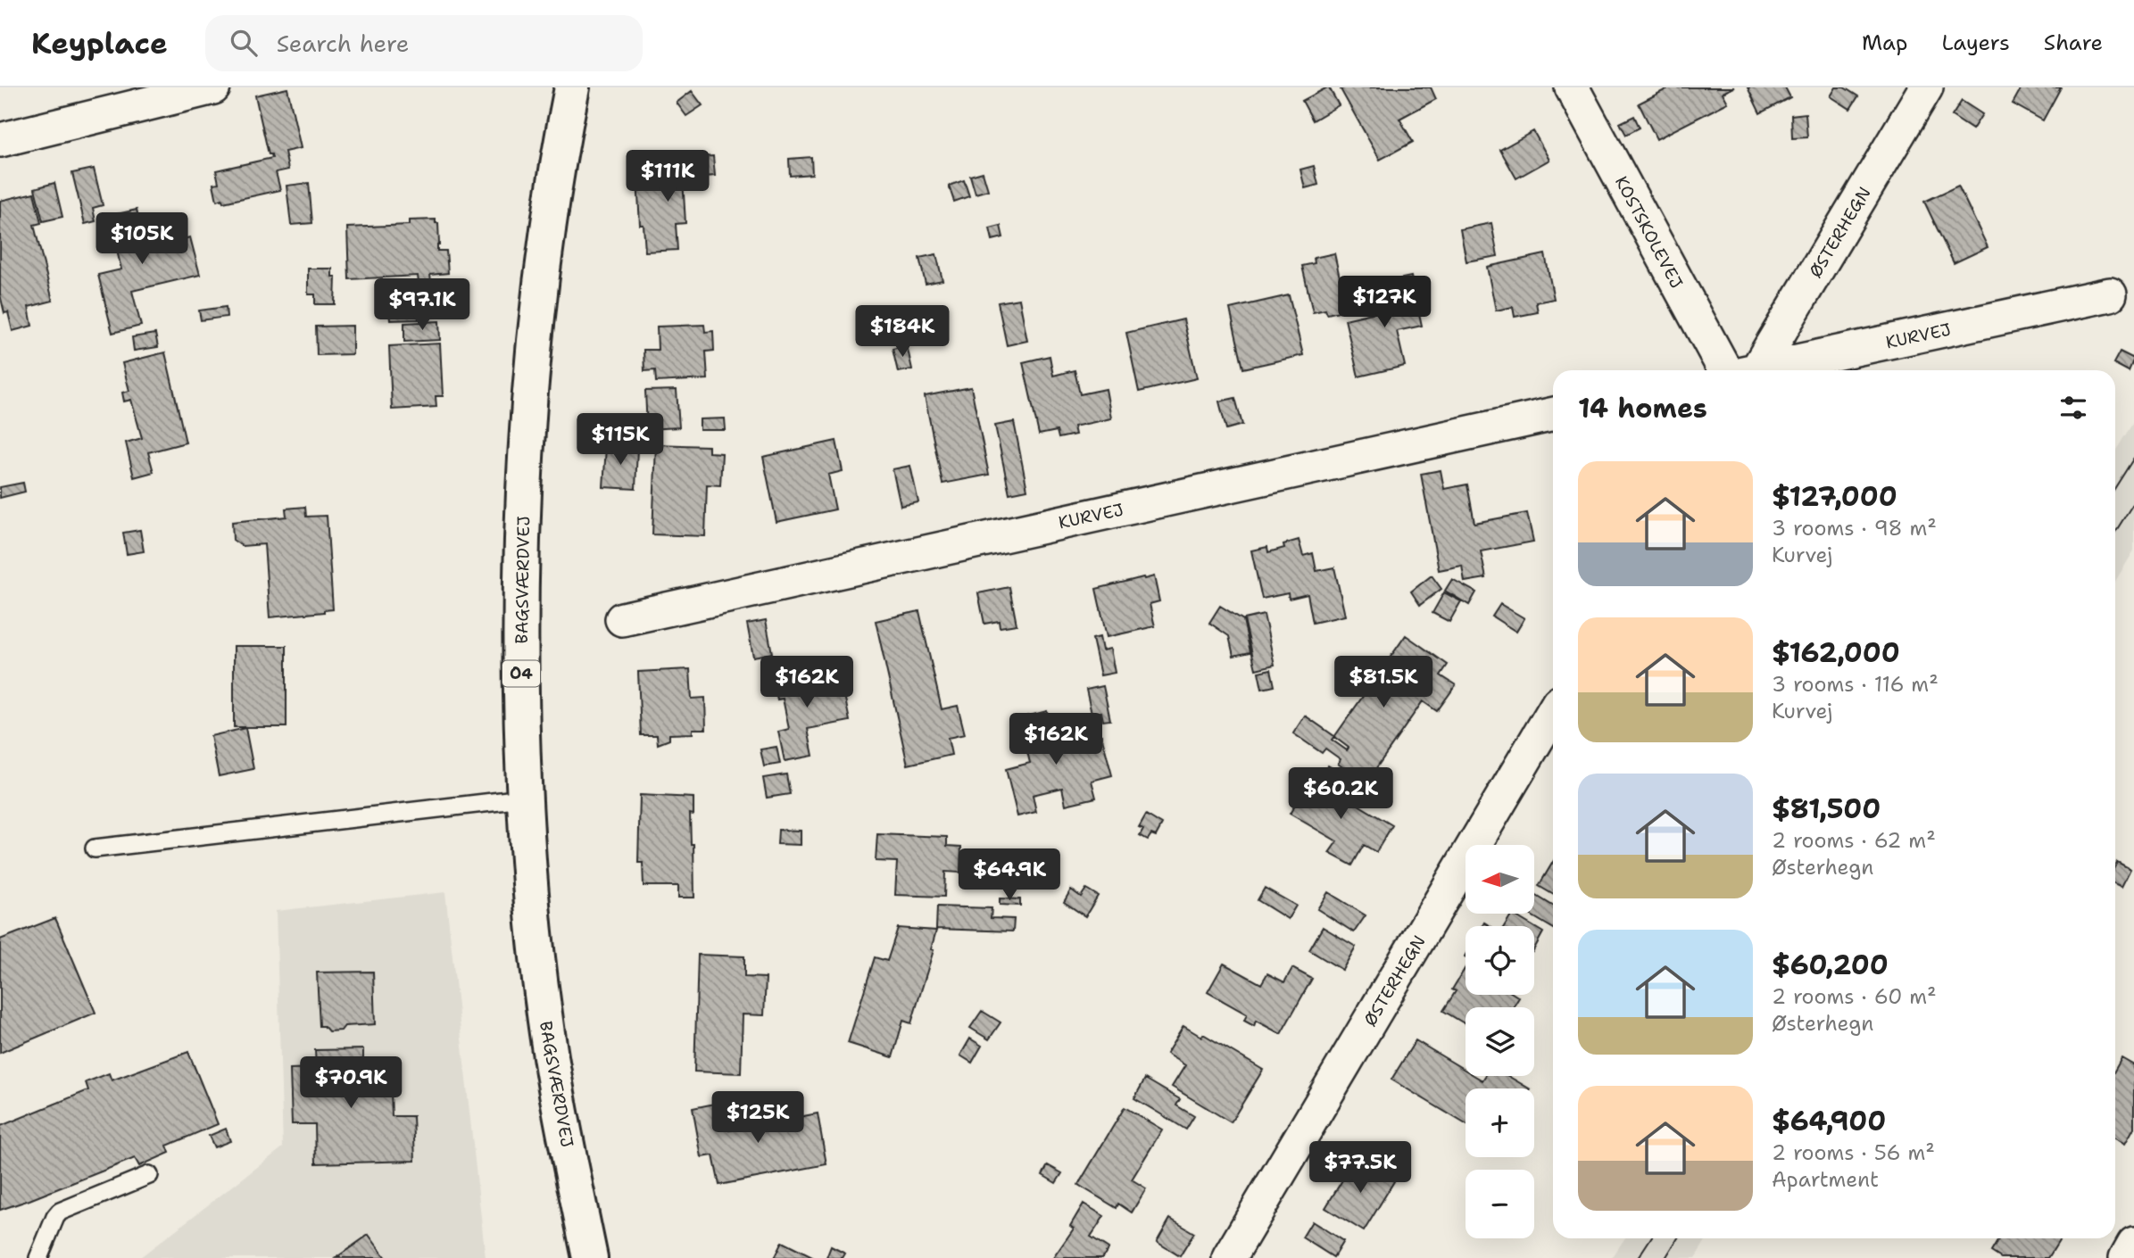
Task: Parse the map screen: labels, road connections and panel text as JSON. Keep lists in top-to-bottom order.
{
  "streets": {
    "main road": ["BAGSVÆRDVEJ", "O4"],
    "street": ["KOSTSKOLEVEJ", "ØSTERHEGN", "KURVEJ"]
  },
  "north": "left",
  "page": {
    "header": "Keyplace",
    "search": "Search here",
    "nav": ["Map", "Layers", "Share"],
    "price": [
      "$111K",
      "$105K",
      "$127K",
      "$97.1K",
      "$184K",
      "$115K",
      "$162K",
      "$81.5K",
      "$162K",
      "$60.2K",
      "$64.9K",
      "$70.9K",
      "$125K",
      "$77.5K"
    ],
    "heading": "14 homes",
    "list": [
      {
        "name": "$127,000",
        "note": "3 rooms · 98 m² · Kurvej"
      },
      {
        "name": "$162,000",
        "note": "3 rooms · 116 m² · Kurvej"
      },
      {
        "name": "$81,500",
        "note": "2 rooms · 62 m² · Østerhegn"
      },
      {
        "name": "$60,200",
        "note": "2 rooms · 60 m² · Østerhegn"
      },
      {
        "name": "$64,900",
        "note": "2 rooms · 56 m² · Apartment"
      }
    ],
    "map_buttons": ["+", "−"]
  }
}
